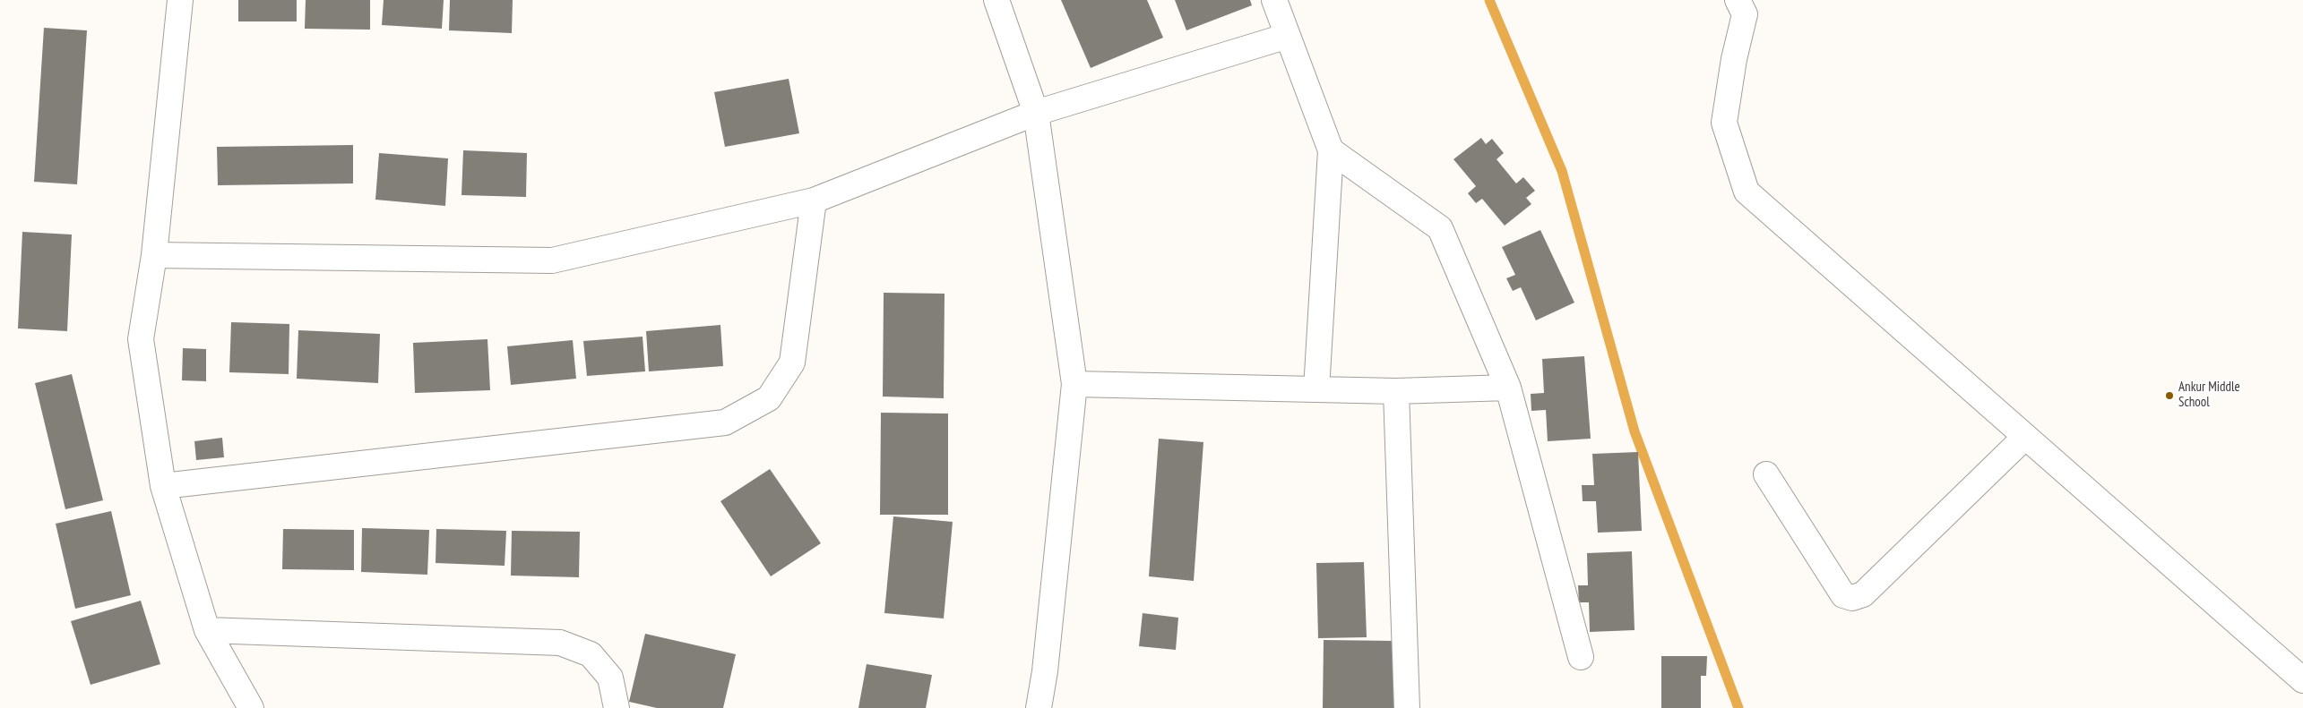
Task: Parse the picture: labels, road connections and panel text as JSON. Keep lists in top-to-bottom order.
{
  "places": ["Ankur Middle School"]
}
